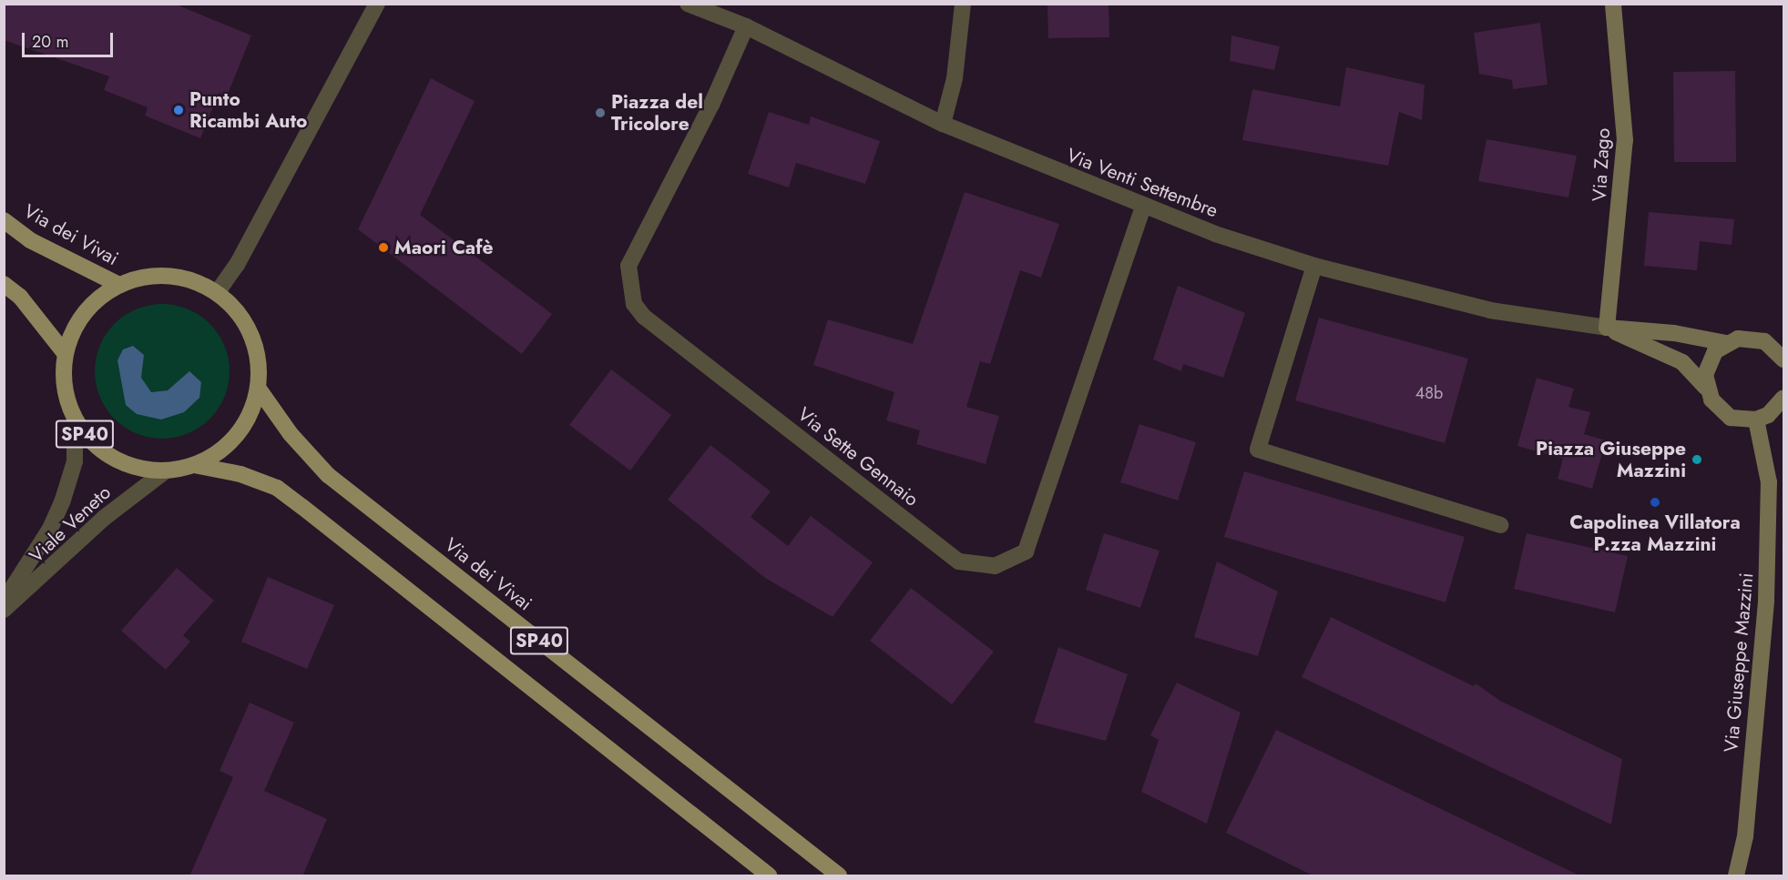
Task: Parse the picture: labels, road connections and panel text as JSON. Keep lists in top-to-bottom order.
{
  "streets": {
    "main road": ["Via dei Vivai", "SP40"],
    "street": [
      "Via Zago",
      "Via Venti Settembre",
      "Via Sette Gennaio",
      "Viale Veneto",
      "Via Giuseppe Mazzini"
    ]
  },
  "crossings": [
    ["Via Zago", "Via Venti Settembre"],
    ["Via Venti Settembre", "Via Sette Gennaio"],
    ["Via dei Vivai", "SP40"],
    ["Via dei Vivai", "Viale Veneto"],
    ["SP40", "Viale Veneto"]
  ],
  "places": [
    "Punto Ricambi Auto",
    "Piazza del Tricolore",
    "Maori Cafè",
    "Piazza Giuseppe Mazzini",
    "Capolinea Villatora P.zza Mazzini"
  ],
  "house_numbers": ["48b"],
  "scale_bar": "20 m"
}
